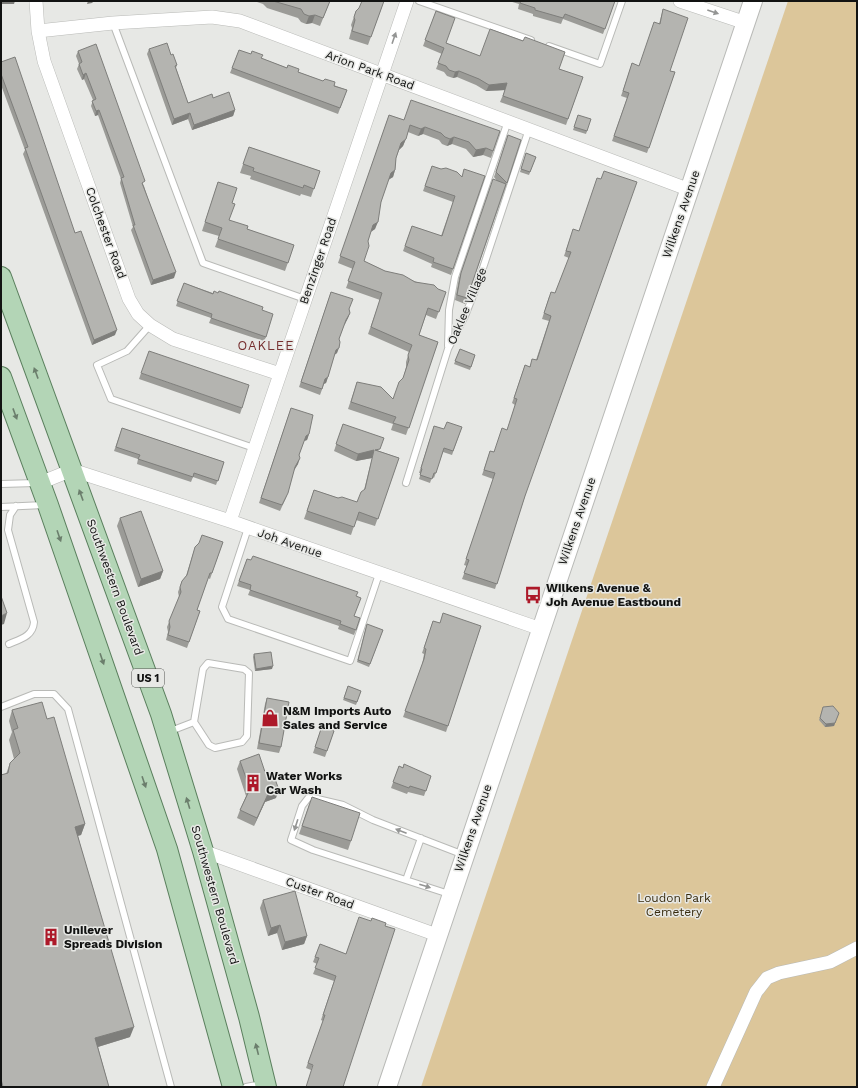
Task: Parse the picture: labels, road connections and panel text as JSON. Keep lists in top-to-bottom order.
{
  "streets": {
    "main road": ["Wilkens Avenue", "Southwestern Boulevard", "US 1"],
    "street": [
      "Arion Park Road",
      "Colchester Road",
      "Benzinger Road",
      "Joh Avenue",
      "Custer Road"
    ],
    "lane": ["Oaklee Village"]
  },
  "crossings": [
    ["Arion Park Road", "Wilkens Avenue"],
    ["Arion Park Road", "Colchester Road"],
    ["Arion Park Road", "Benzinger Road"],
    ["Arion Park Road", "Oaklee Village"],
    ["Wilkens Avenue", "Joh Avenue"],
    ["Wilkens Avenue", "Custer Road"],
    ["Colchester Road", "Benzinger Road"],
    ["Benzinger Road", "Joh Avenue"],
    ["Joh Avenue", "Southwestern Boulevard"],
    ["Southwestern Boulevard", "Custer Road"]
  ],
  "districts": ["OAKLEE"],
  "parks": ["Loudon Park Cemetery"],
  "places": {
    "bus stop": ["Wilkens Avenue & Joh Avenue Eastbound"],
    "shop": ["N&M Imports Auto Sales and Service"],
    "building": ["Water Works Car Wash", "Unilever Spreads Division"]
  }
}
